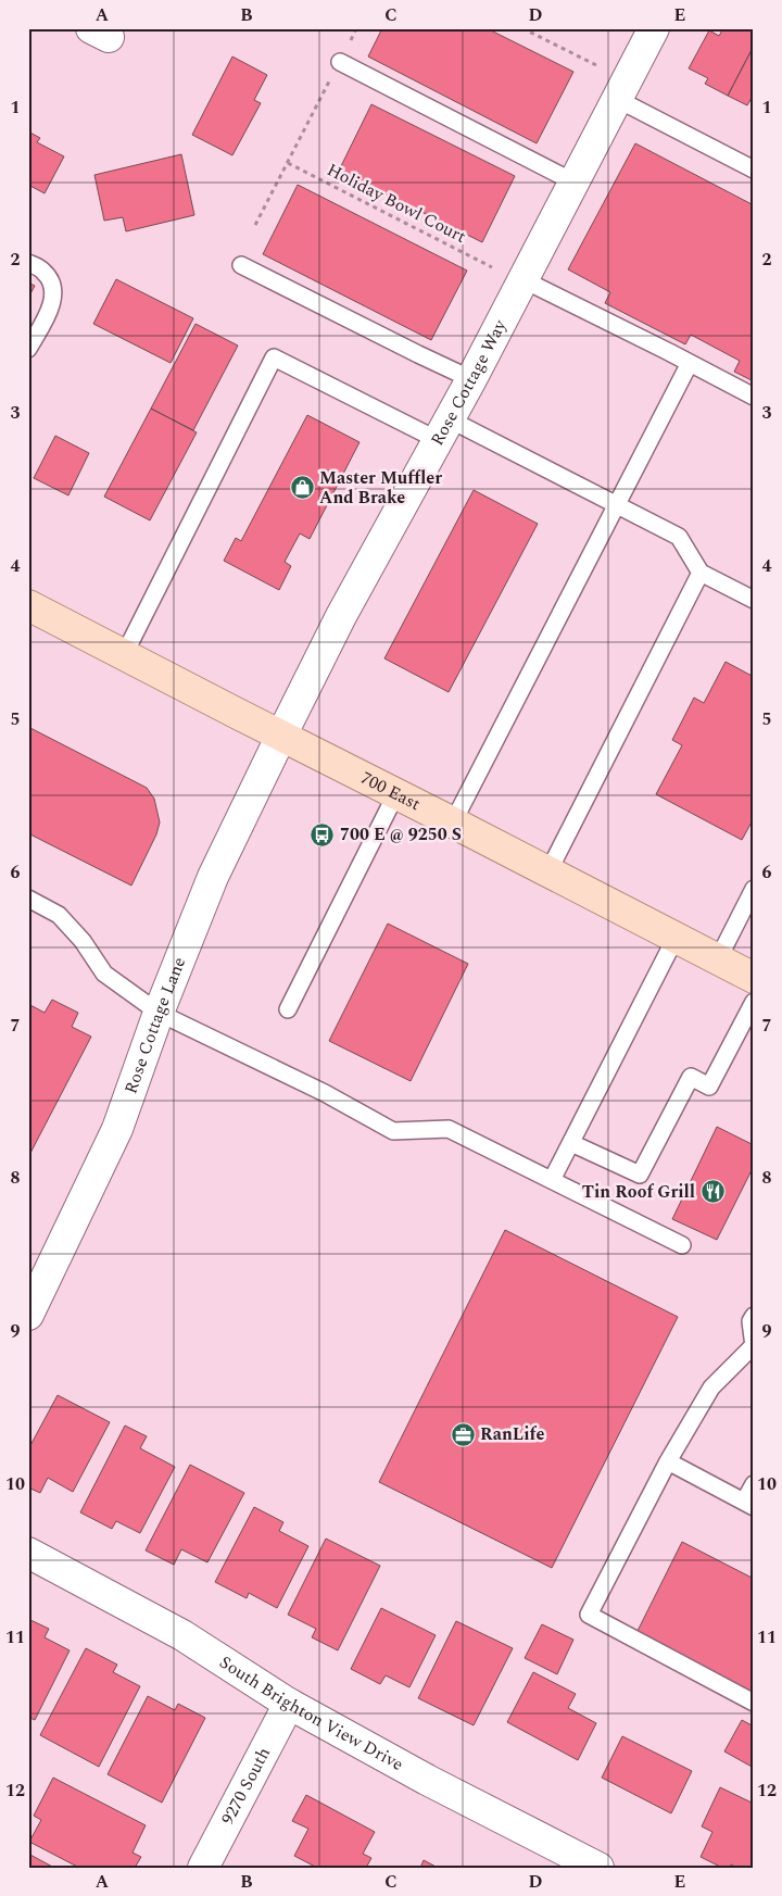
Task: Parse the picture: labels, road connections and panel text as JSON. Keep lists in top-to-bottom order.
{
  "streets": {
    "main road": ["700 East"],
    "street": [
      "Rose Cottage Way",
      "Rose Cottage Lane",
      "South Brighton View Drive",
      "9270 South"
    ],
    "path": ["Holiday Bowl Court"]
  },
  "crossings": [
    ["Rose Cottage Way", "700 East"],
    ["Rose Cottage Way", "Rose Cottage Lane"],
    ["700 East", "Rose Cottage Lane"],
    ["South Brighton View Drive", "9270 South"]
  ],
  "places": {
    "shop": ["Master Muffler And Brake"],
    "bus stop": ["700 E @ 9250 S"],
    "restaurant": ["Tin Roof Grill"],
    "office": ["RanLife"]
  },
  "grid": {
    "columns": [
      "A",
      "B",
      "C",
      "D",
      "E"
    ],
    "rows": [
      "1",
      "2",
      "3",
      "4",
      "5",
      "6",
      "7",
      "8",
      "9",
      "10",
      "11",
      "12"
    ]
  }
}
